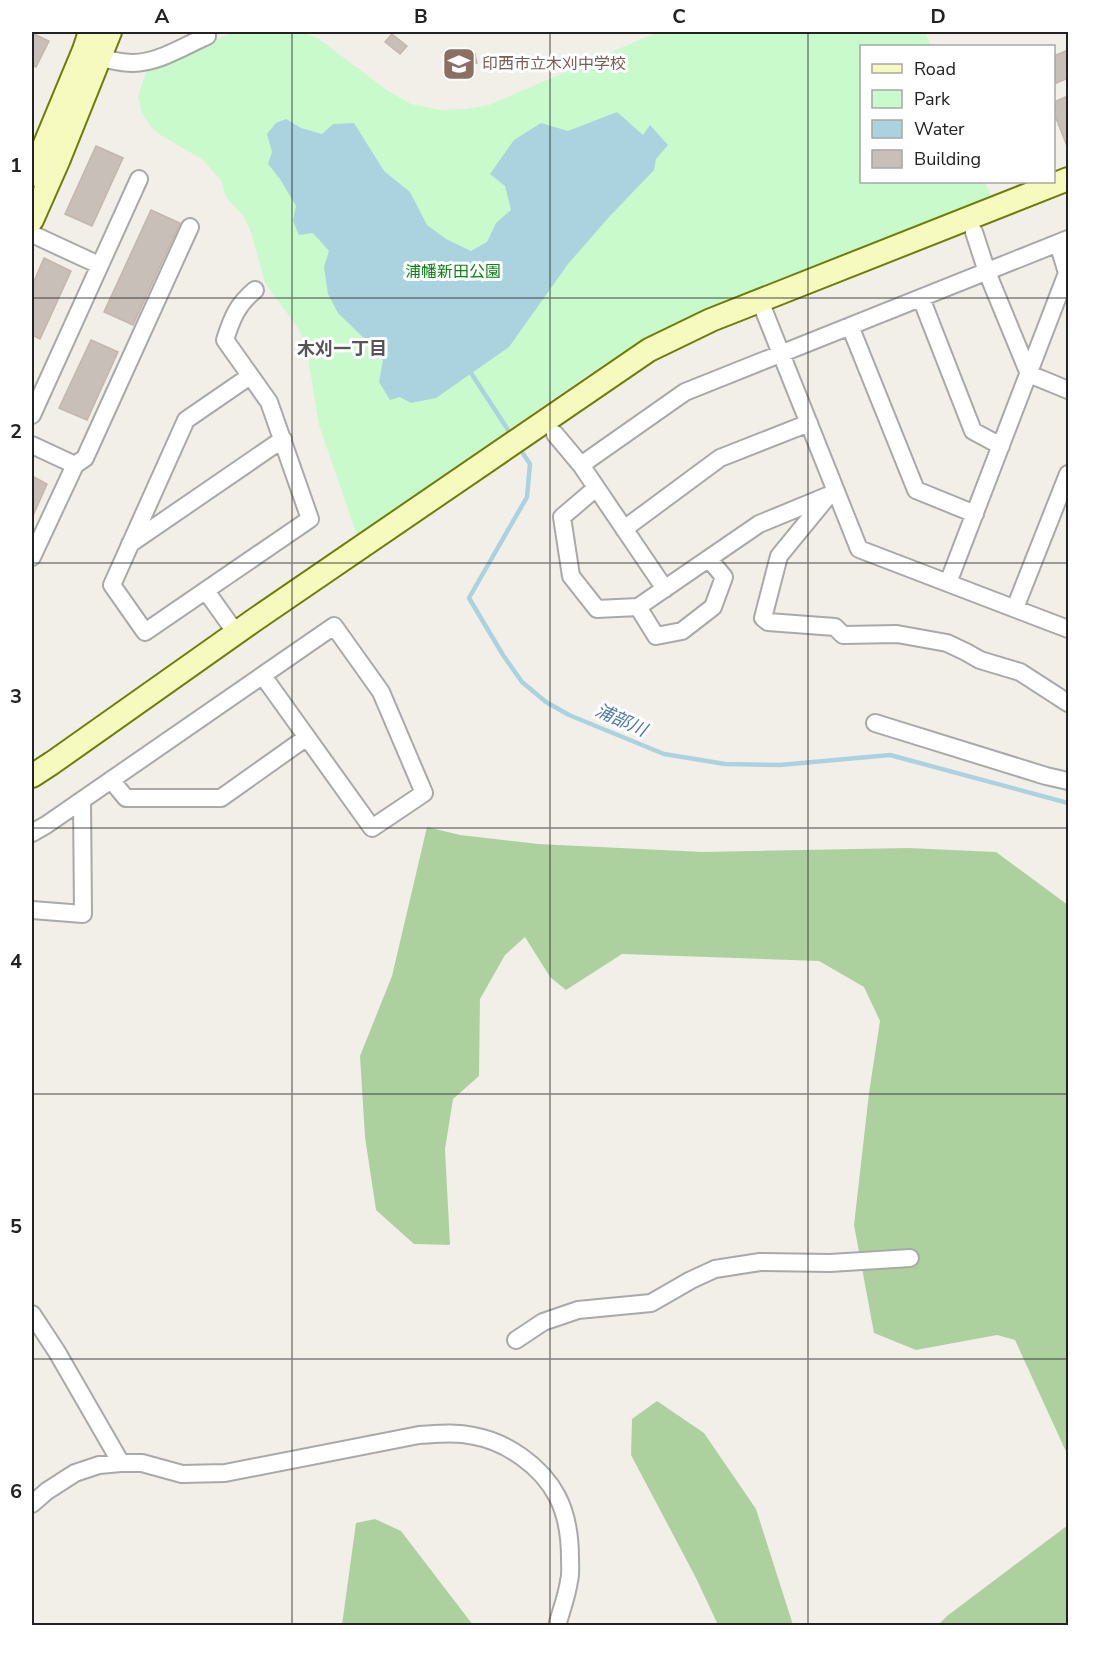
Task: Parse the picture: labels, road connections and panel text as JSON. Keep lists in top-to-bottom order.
{
  "districts": ["木刈一丁目"],
  "water": ["浦部川"],
  "parks": ["浦幡新田公園"],
  "places": {
    "school or university": ["印西市立木刈中学校"]
  },
  "legend": [
    "Road",
    "Park",
    "Water",
    "Building"
  ],
  "grid": {
    "columns": [
      "A",
      "B",
      "C",
      "D"
    ],
    "rows": [
      "1",
      "2",
      "3",
      "4",
      "5",
      "6"
    ]
  }
}
